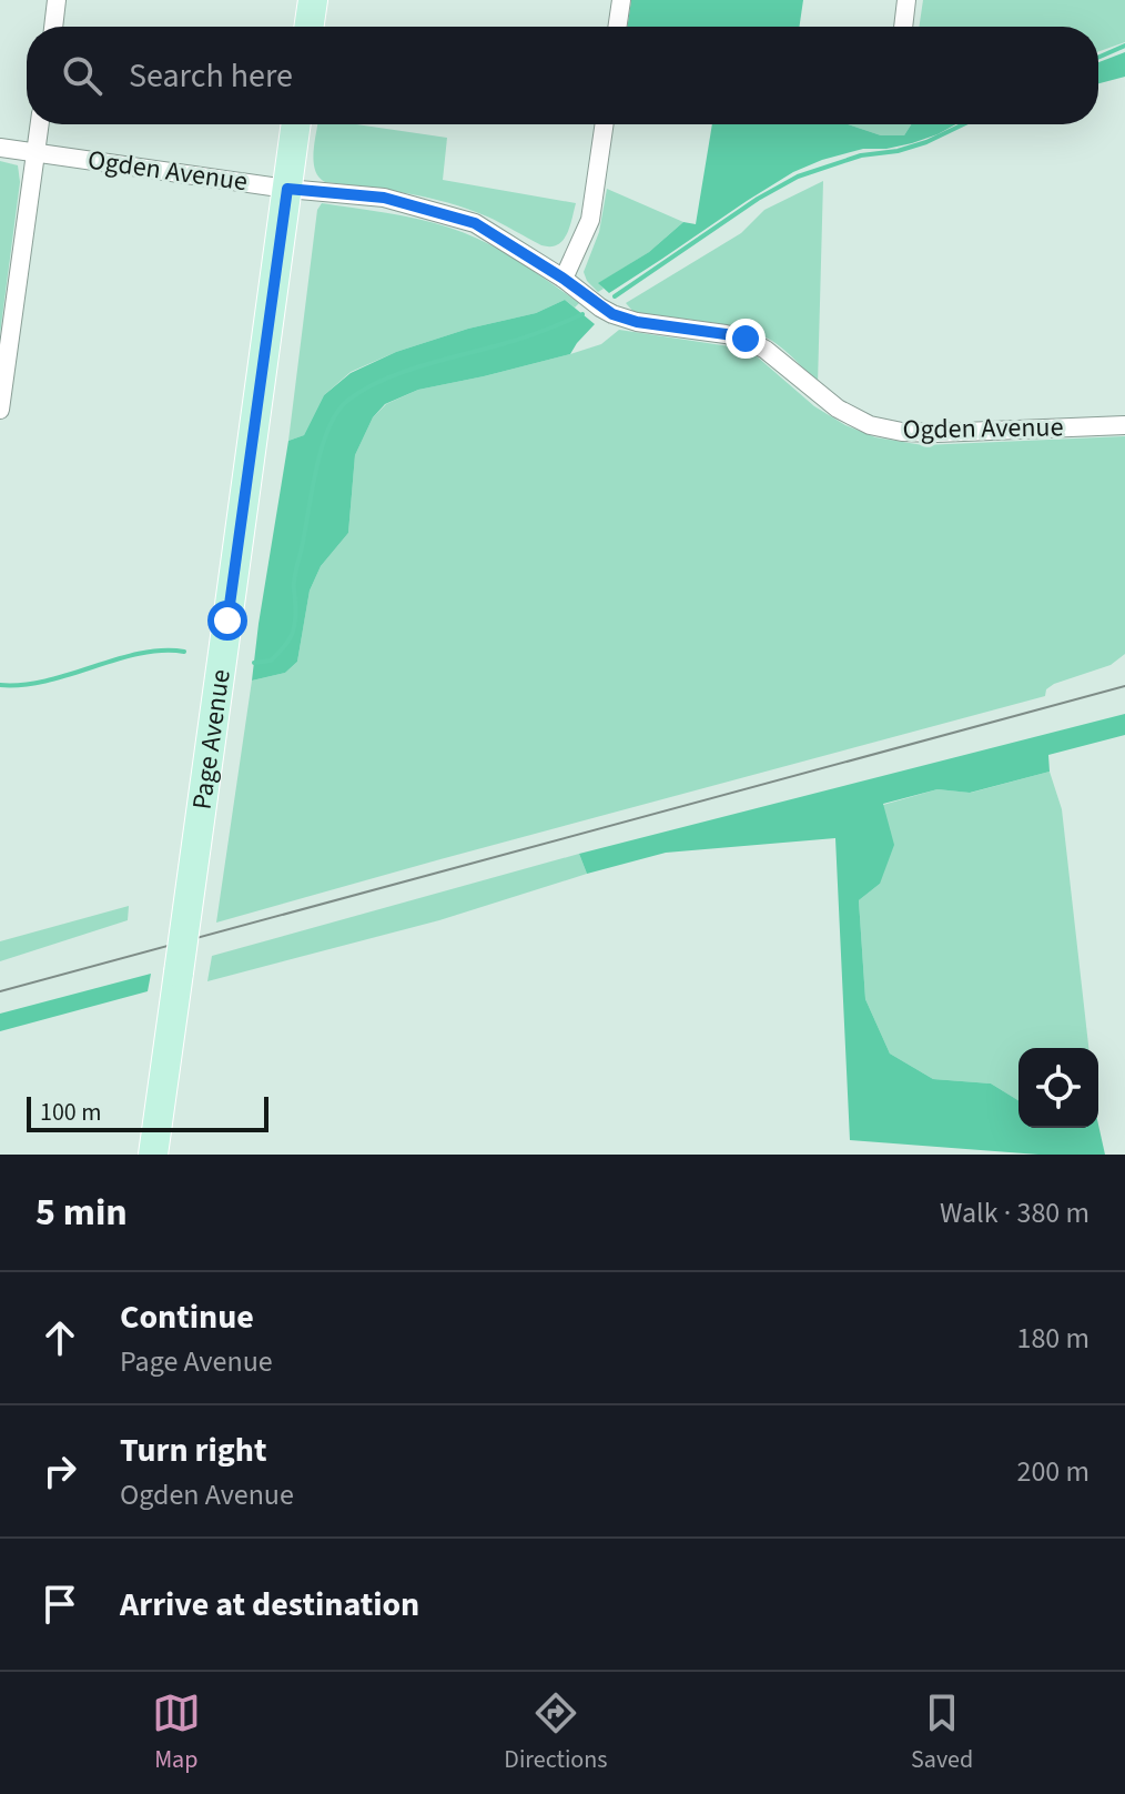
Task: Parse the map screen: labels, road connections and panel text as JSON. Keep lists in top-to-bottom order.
{
  "streets": {
    "main road": ["Page Avenue"],
    "street": ["Ogden Avenue"]
  },
  "crossings": [
    ["Ogden Avenue", "Page Avenue"]
  ],
  "scale_bar": "100 m",
  "page": {
    "search": "Search here",
    "scale": "100 m",
    "heading": ["5 min", "Walk · 380 m"],
    "list": [
      ["Continue", "Page Avenue", "180 m"],
      ["Turn right", "Ogden Avenue", "200 m"],
      "Arrive at destination"
    ],
    "nav": ["Map", "Directions", "Saved"]
  }
}
